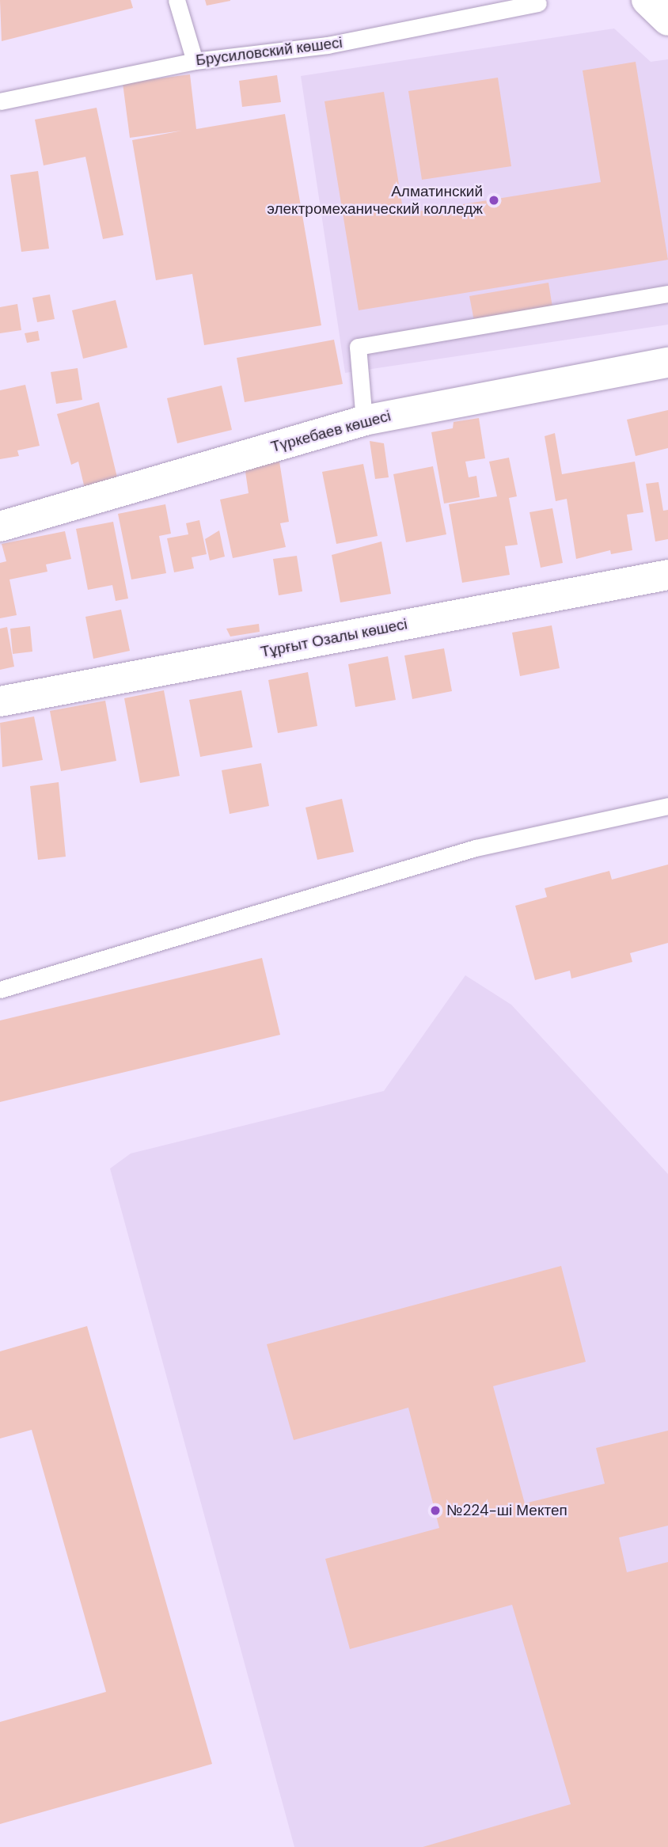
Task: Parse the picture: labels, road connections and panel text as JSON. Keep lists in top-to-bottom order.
{
  "streets": {
    "street": ["Түркебаев көшесі", "Тұрғыт Озалы көшесі"],
    "lane": ["Брусиловский көшесі"]
  },
  "places": ["Алматинский электромеханический колледж", "№224-ші Мектеп"]
}
